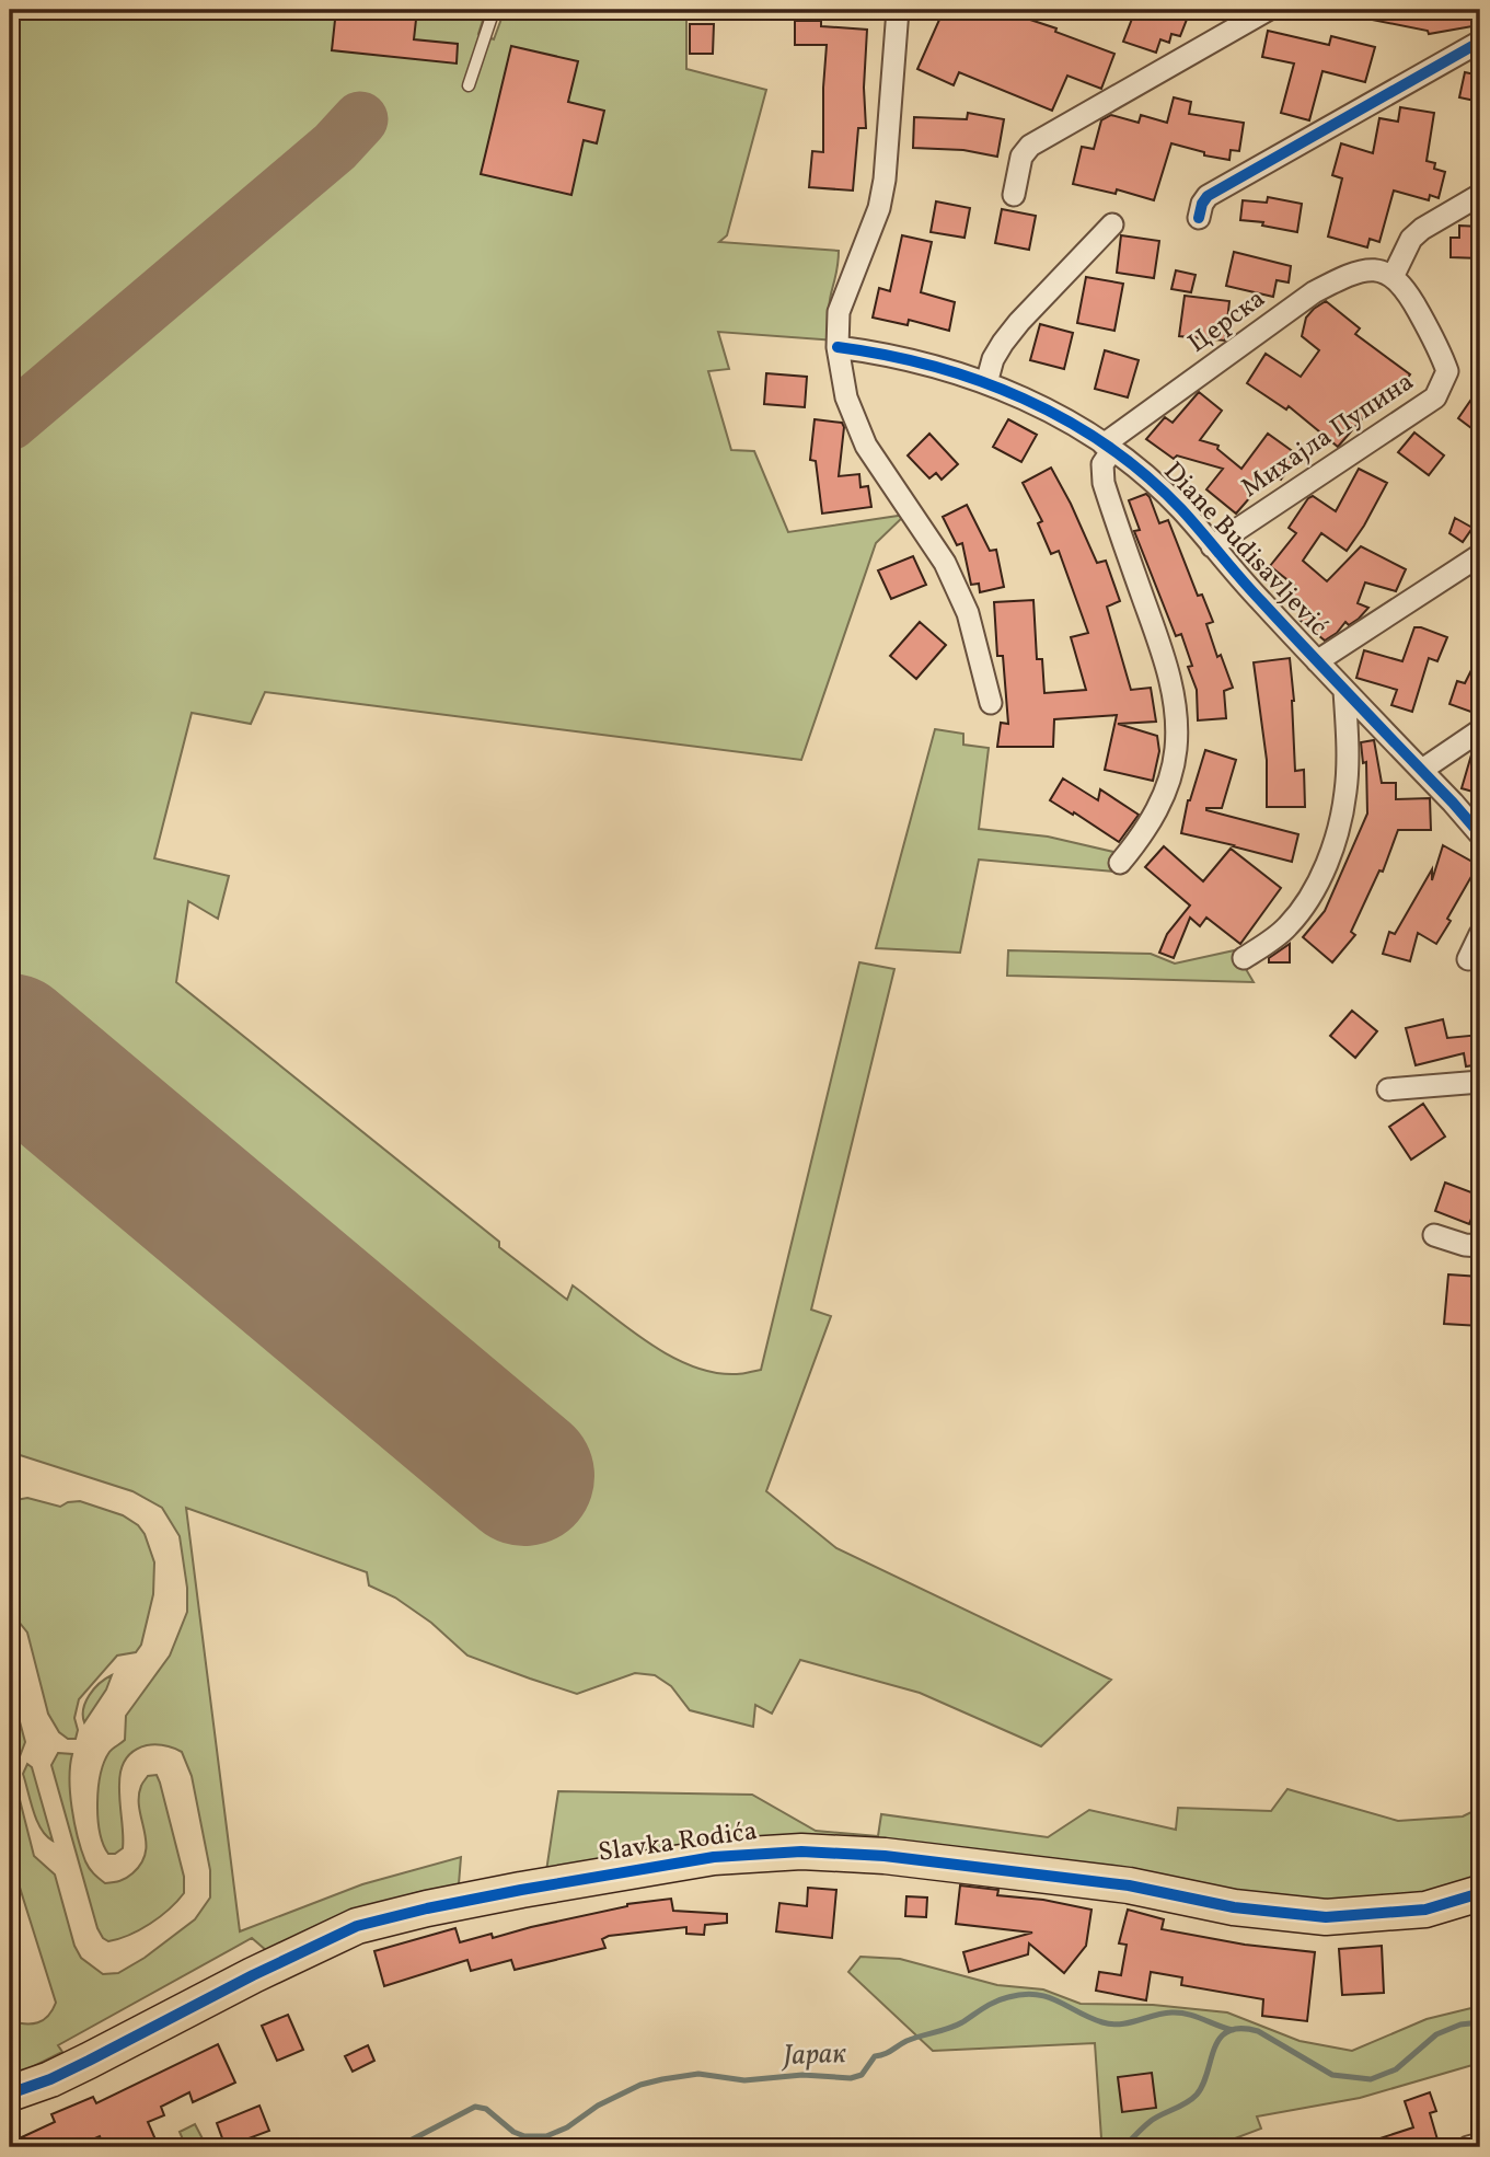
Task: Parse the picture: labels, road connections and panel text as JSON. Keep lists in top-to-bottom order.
{
  "streets": {
    "main road": ["Slavka Rodića"],
    "street": ["Церска", "Михајла Пупина", "Diane Budisavljević"]
  },
  "crossings": [
    ["Церска", "Михајла Пупина"],
    ["Церска", "Diane Budisavljević"],
    ["Михајла Пупина", "Diane Budisavljević"]
  ],
  "water": ["Јарак"]
}
